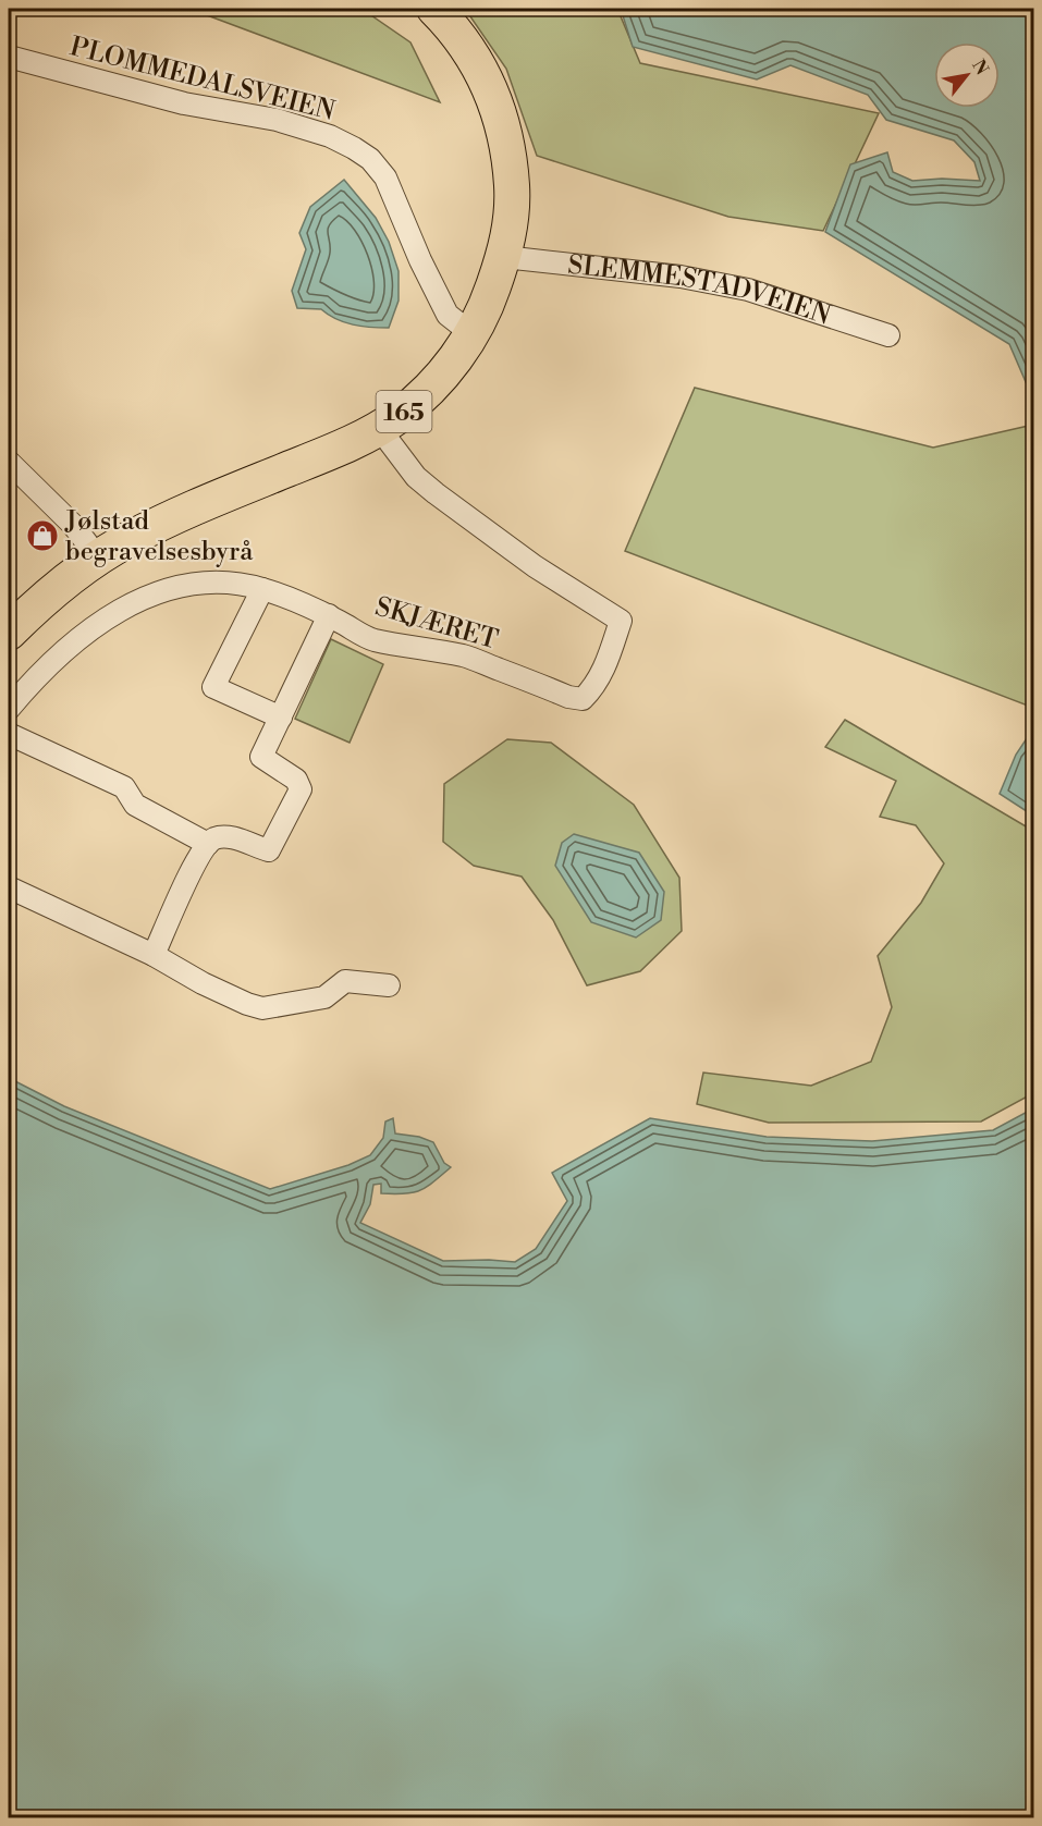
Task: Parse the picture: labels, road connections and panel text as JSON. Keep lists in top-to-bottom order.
{
  "streets": {
    "main road": ["165"],
    "street": ["PLOMMEDALSVEIEN", "SLEMMESTADVEIEN", "SKJÆRET"]
  },
  "crossings": [
    ["PLOMMEDALSVEIEN", "165"],
    ["SLEMMESTADVEIEN", "165"],
    ["165", "SKJÆRET"]
  ],
  "places": {
    "shop": ["Jølstad begravelsesbyrå"]
  },
  "north": "top right"
}
